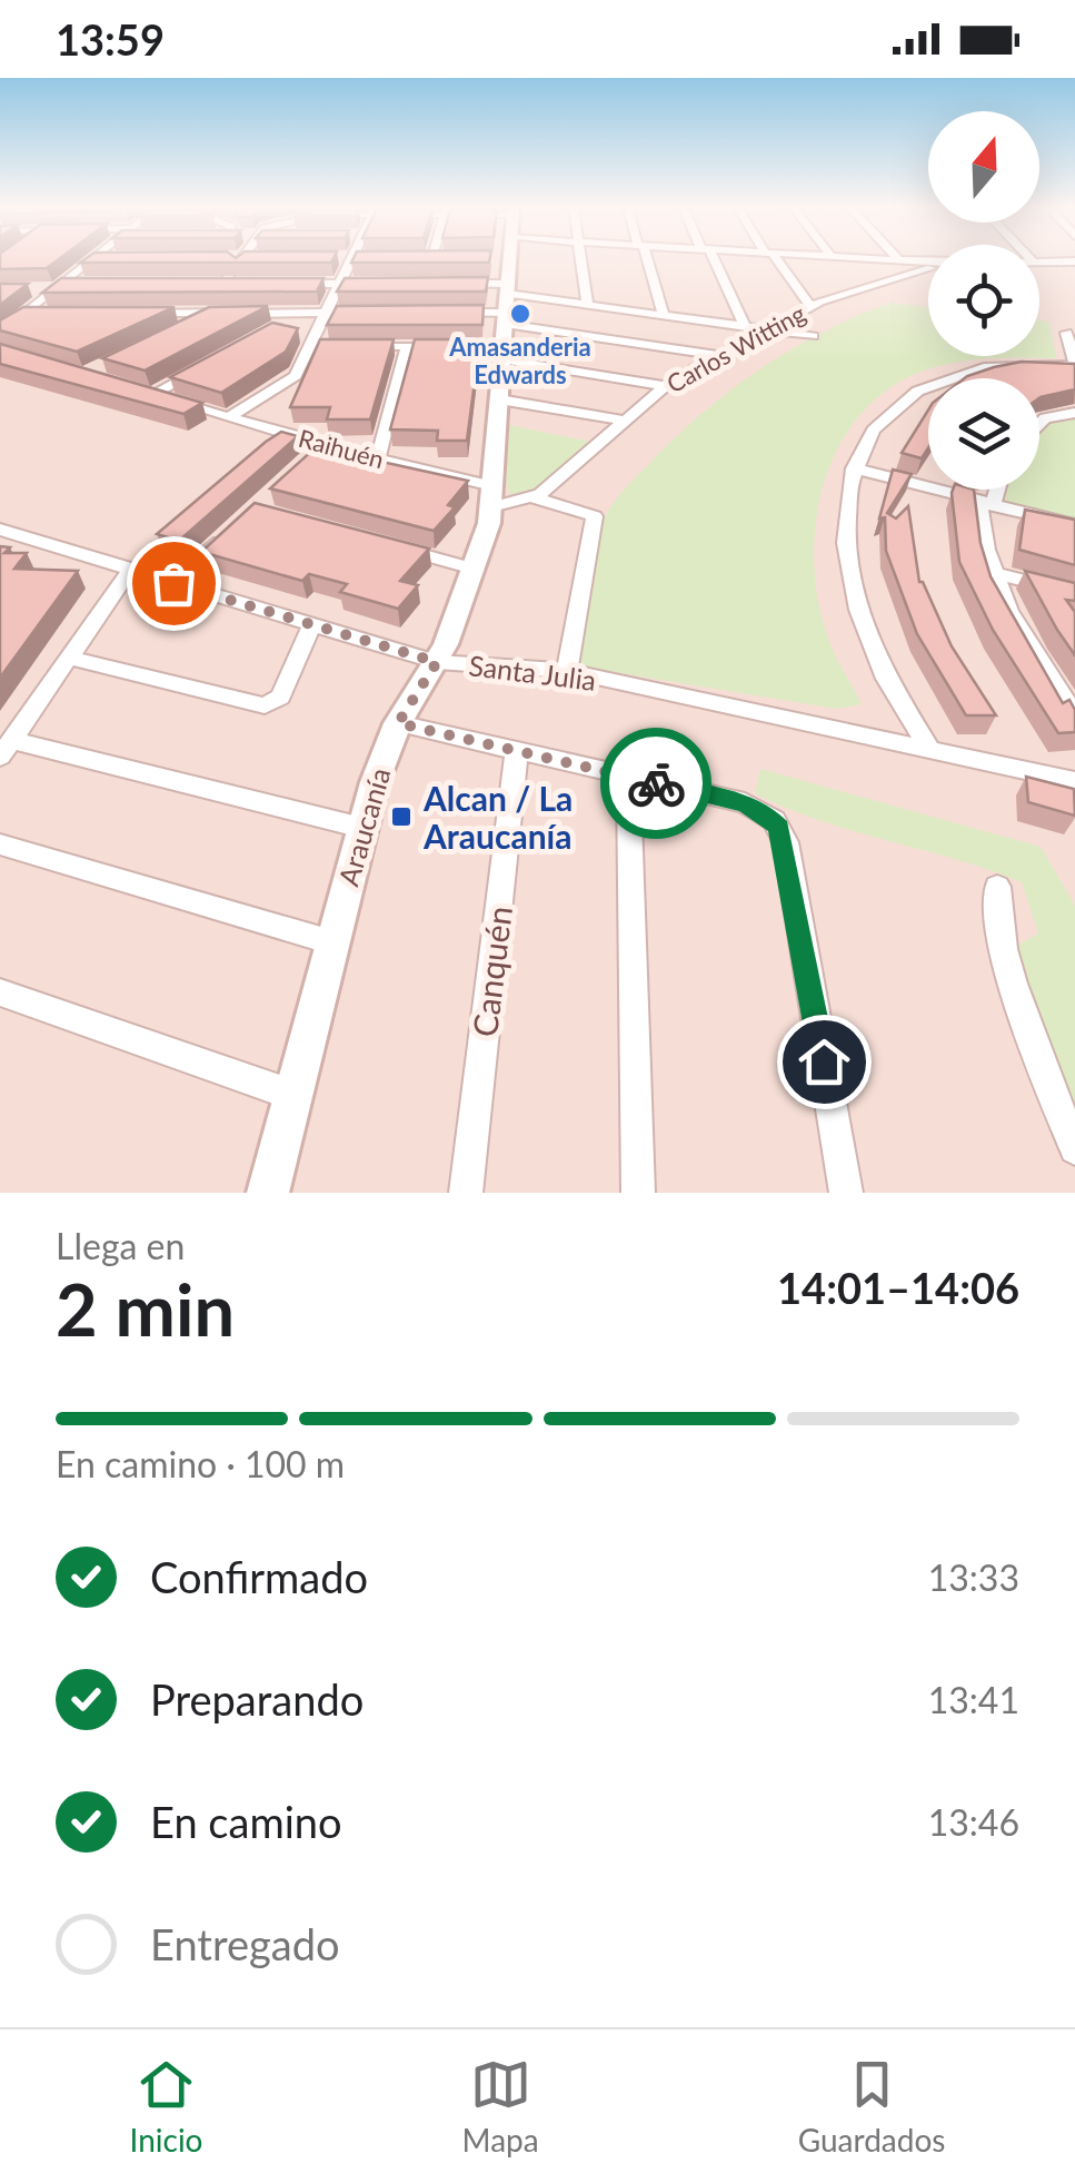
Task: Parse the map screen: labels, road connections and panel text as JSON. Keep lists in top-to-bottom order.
{
  "streets": {
    "street": [
      "Carlos Witting",
      "Raihuén",
      "Santa Julia",
      "Araucanía",
      "Canquén"
    ]
  },
  "crossings": [
    ["Carlos Witting", "Raihuén"],
    ["Carlos Witting", "Araucanía"],
    ["Raihuén", "Araucanía"],
    ["Santa Julia", "Araucanía"]
  ],
  "places": {
    "other": ["Amasanderia Edwards"],
    "transit": ["Alcan / La Araucanía"]
  },
  "north": "top",
  "page": {
    "status": "13:59",
    "heading": ["2 min", "Llega en", "14:01–14:06"],
    "bar": "En camino · 100 m",
    "list": [
      ["Confirmado", "13:33"],
      ["Preparando", "13:41"],
      ["En camino", "13:46"],
      "Entregado"
    ],
    "tabs": ["Inicio", "Mapa", "Guardados"]
  }
}
